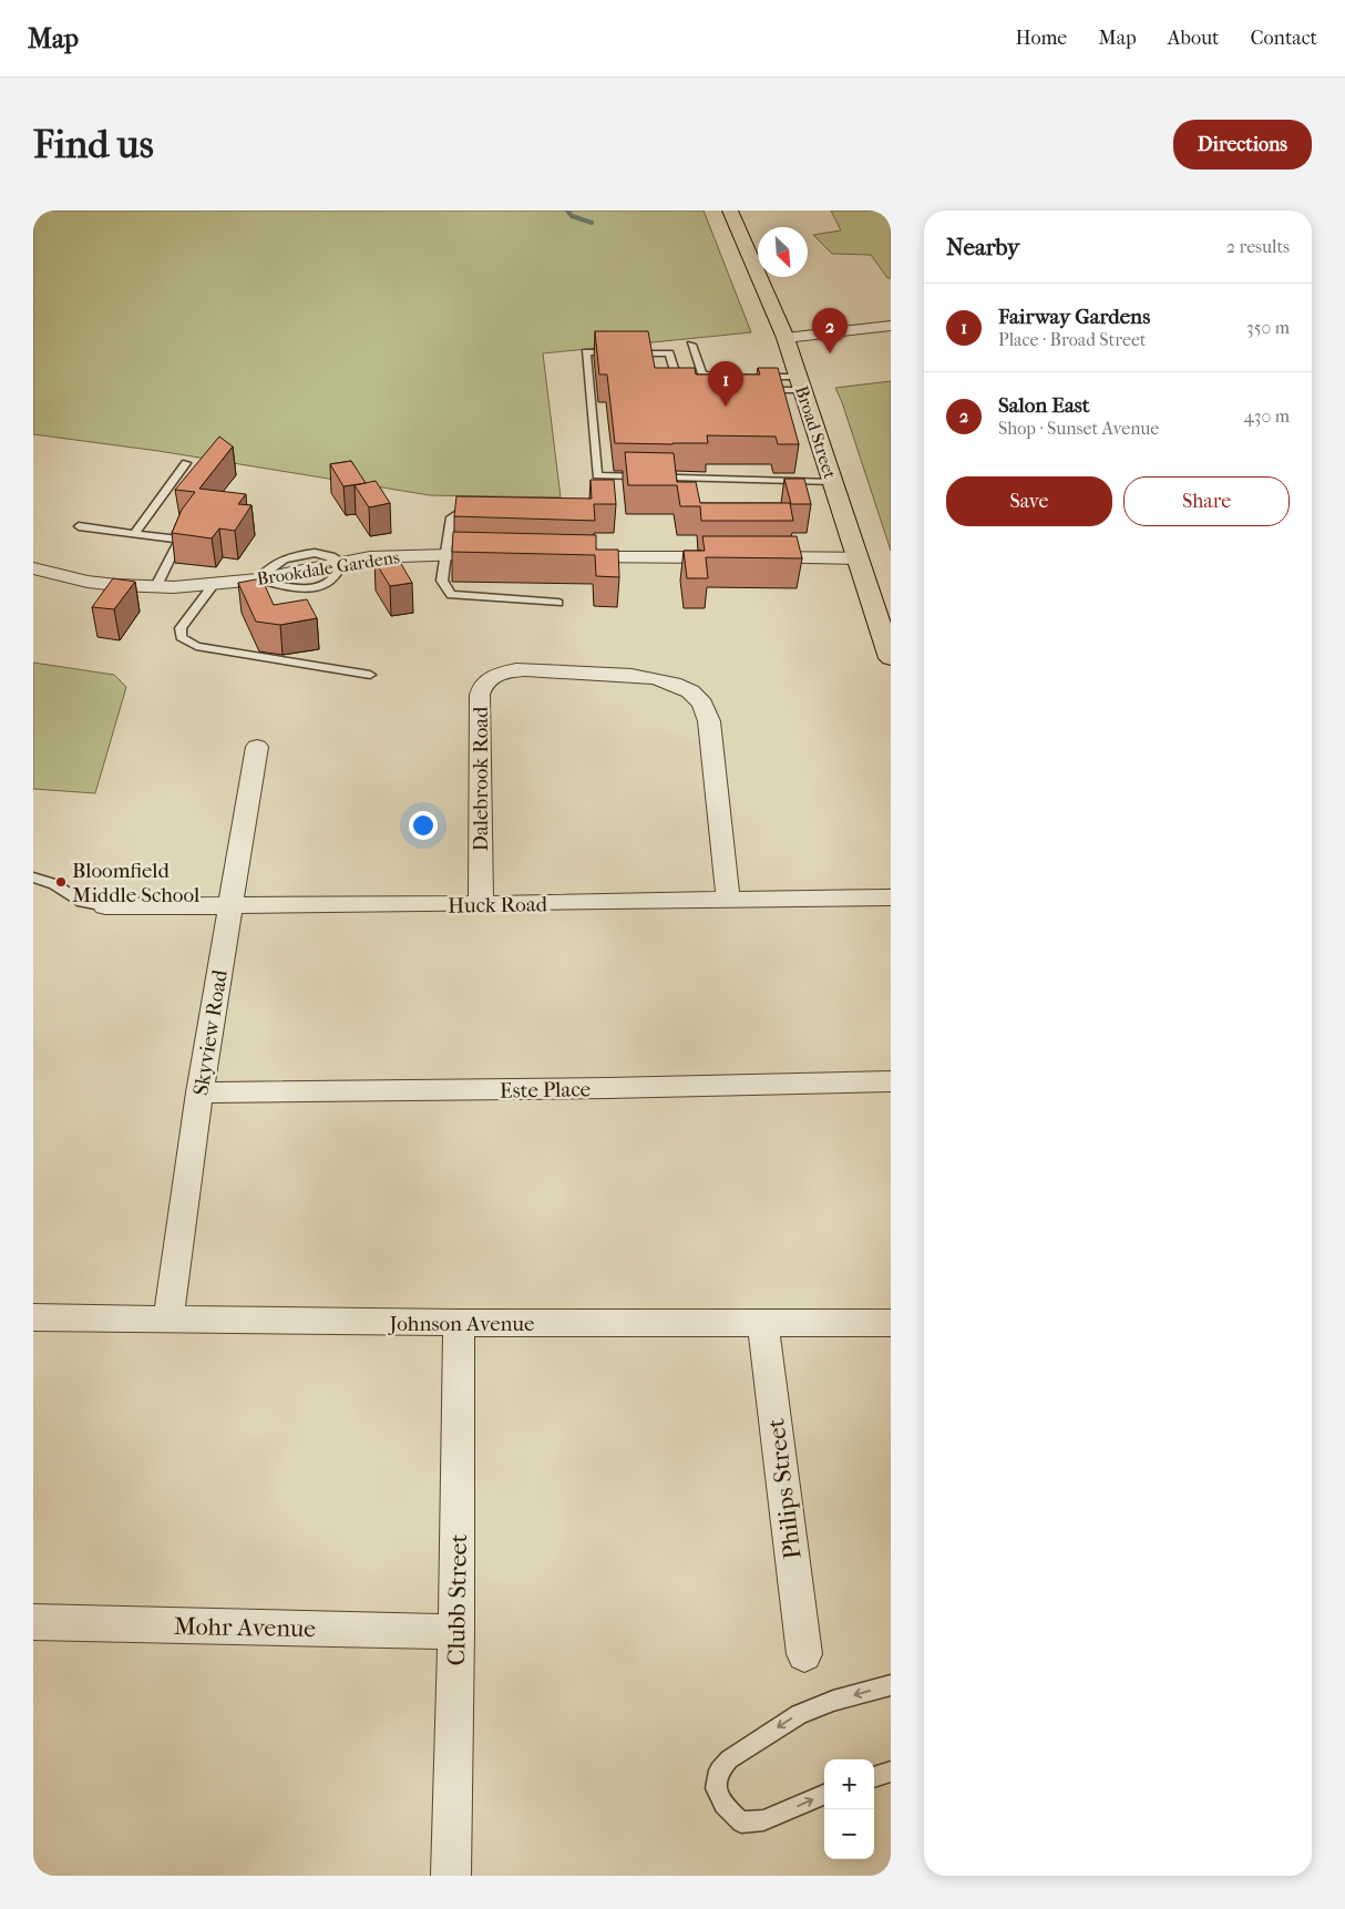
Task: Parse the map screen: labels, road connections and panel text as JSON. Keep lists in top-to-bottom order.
{
  "streets": {
    "main road": ["Broad Street"],
    "street": [
      "Brookdale Gardens",
      "Dalebrook Road",
      "Huck Road",
      "Skyview Road",
      "Este Place",
      "Johnson Avenue",
      "Philips Street",
      "Clubb Street",
      "Mohr Avenue"
    ]
  },
  "crossings": [
    ["Dalebrook Road", "Huck Road"],
    ["Huck Road", "Skyview Road"],
    ["Skyview Road", "Este Place"],
    ["Skyview Road", "Johnson Avenue"],
    ["Johnson Avenue", "Philips Street"],
    ["Johnson Avenue", "Clubb Street"],
    ["Clubb Street", "Mohr Avenue"]
  ],
  "places": ["Bloomfield Middle School"],
  "north": "bottom right",
  "page": {
    "header": "Map",
    "nav": [
      "Home",
      "Map",
      "About",
      "Contact"
    ],
    "buttons": [
      "Directions",
      ["Save", "Share"]
    ],
    "title": "Find us",
    "heading": ["Nearby", "2 results"],
    "list": [
      {
        "mark": "1",
        "name": "Fairway Gardens",
        "note": "Place · Broad Street",
        "value": "350 m"
      },
      {
        "mark": "2",
        "name": "Salon East",
        "note": "Shop · Sunset Avenue",
        "value": "430 m"
      }
    ],
    "pins": ["2", "1"],
    "map_buttons": ["+", "−"]
  }
}
